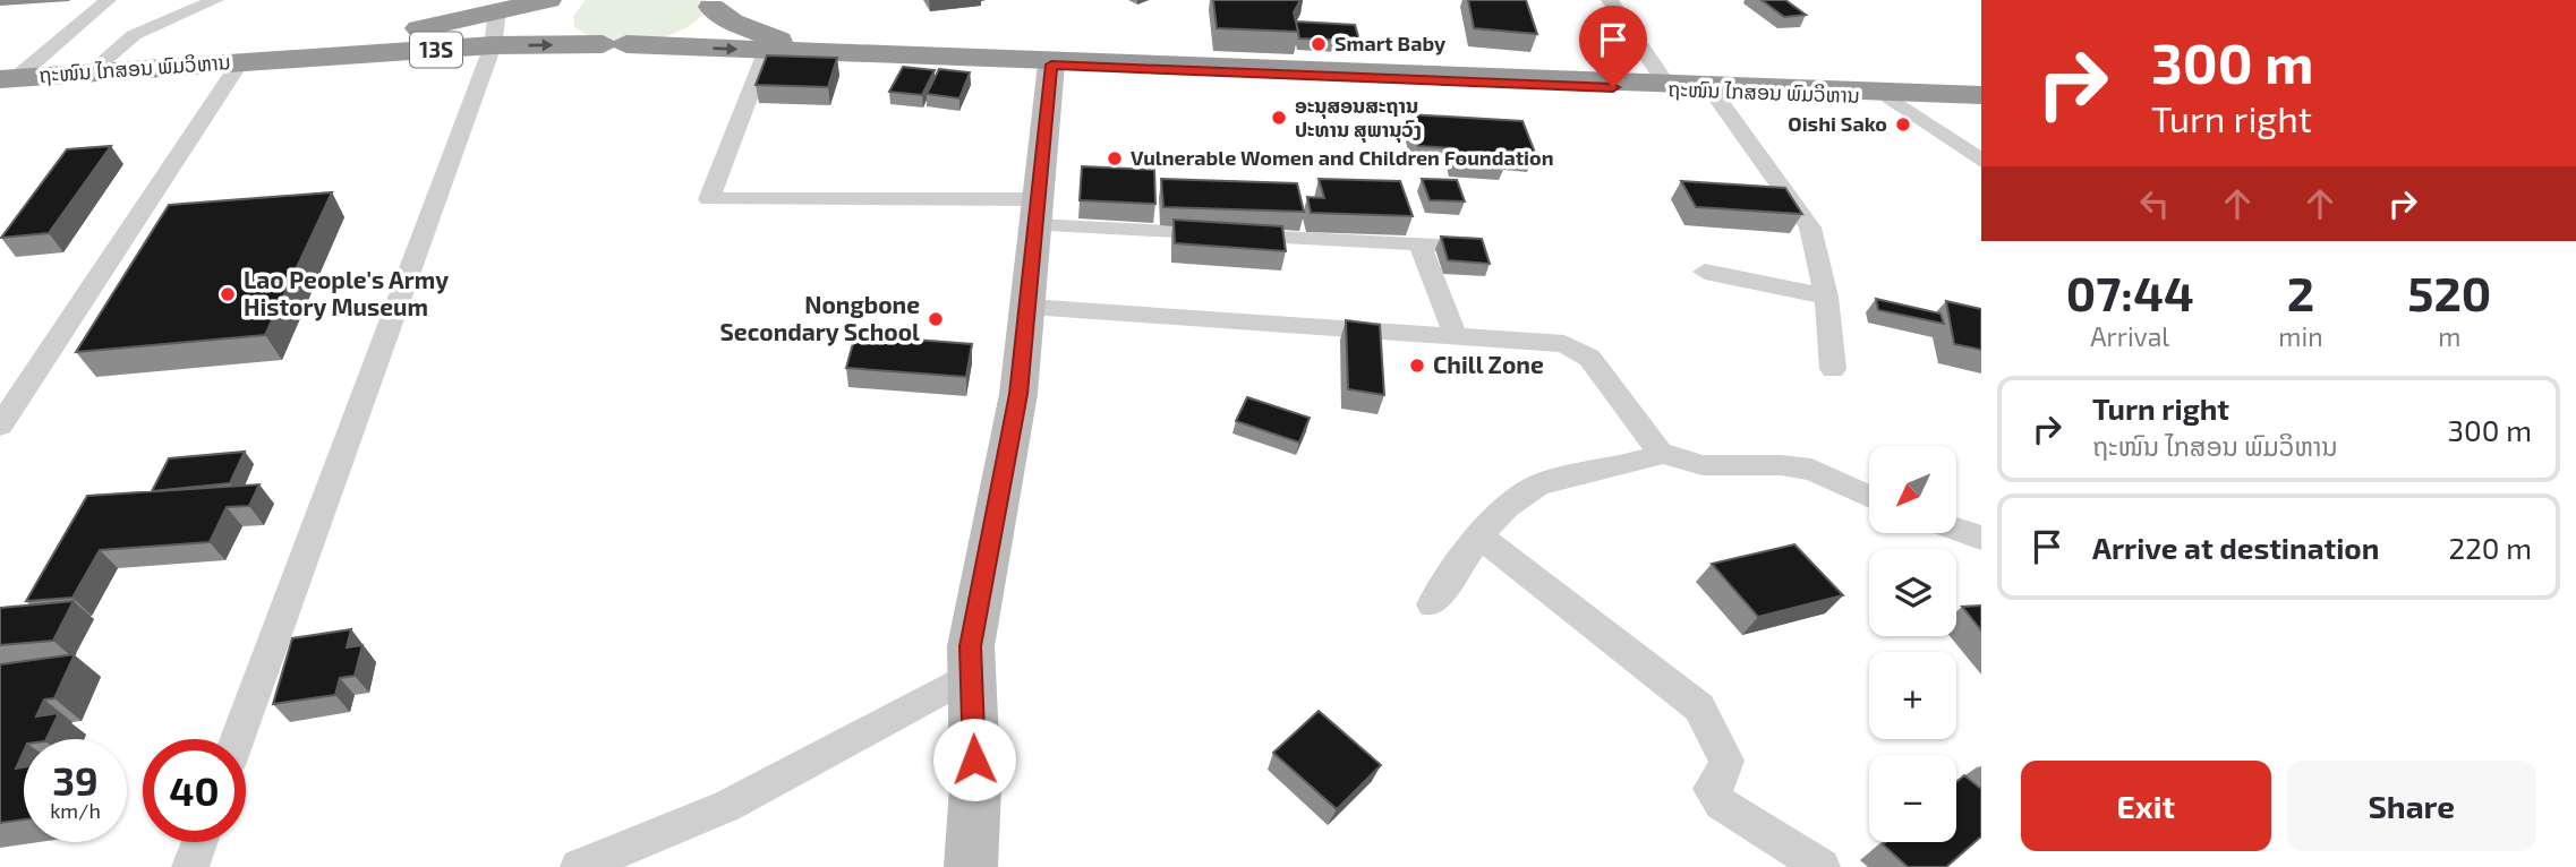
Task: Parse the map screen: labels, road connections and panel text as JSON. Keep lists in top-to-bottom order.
{
  "streets": {
    "highway": ["13S", "ຖະໜົນ ໄກສອນ ພົມວິຫານ"]
  },
  "crossings": [
    ["13S", "ຖະໜົນ ໄກສອນ ພົມວິຫານ"]
  ],
  "places": [
    "Smart Baby",
    "ອະນຸສອນສະຖານ ປະທານ ສຸພານຸວົງ",
    "Oishi Sako",
    "Vulnerable Women and Children Foundation",
    "Lao People's Army History Museum",
    "Nongbone Secondary School",
    "Chill Zone"
  ],
  "north": "bottom left",
  "page": {
    "turn": ["300 m", "Turn right"],
    "eta": [
      "07:44",
      "Arrival",
      "2",
      "min",
      "520",
      "m"
    ],
    "list": [
      {
        "name": "Turn right",
        "note": "ຖະໜົນ ໄກສອນ ພົມວິຫານ",
        "value": "300 m"
      },
      {
        "name": "Arrive at destination",
        "value": "220 m"
      }
    ],
    "map_buttons": ["+", "−"],
    "speed": "39 km/h",
    "limit": "40",
    "buttons": ["Exit", "Share"]
  }
}
